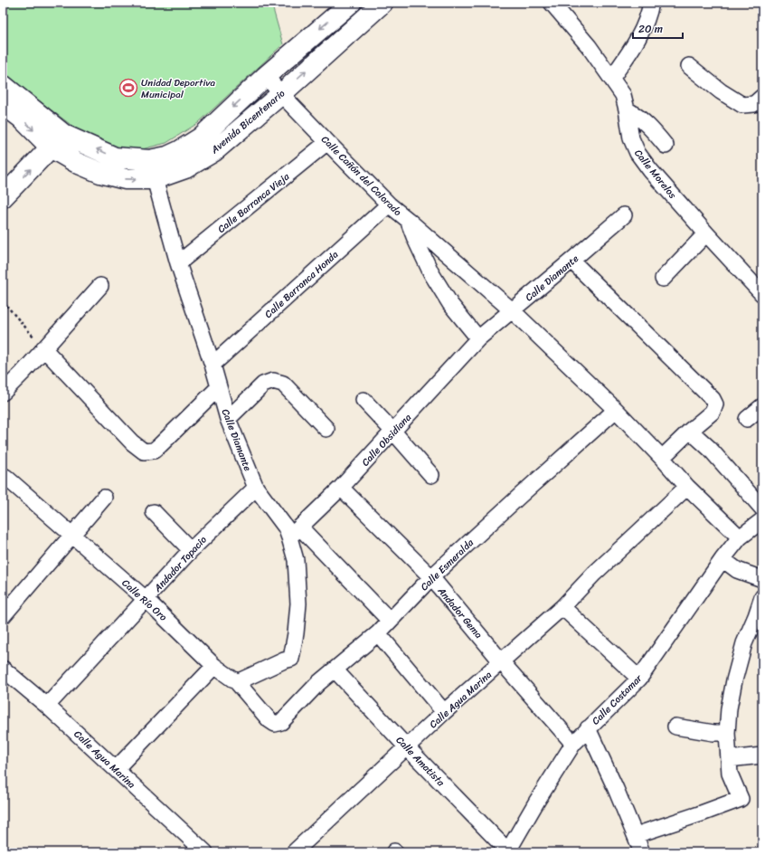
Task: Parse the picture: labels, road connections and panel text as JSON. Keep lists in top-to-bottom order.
{
  "streets": {
    "main road": ["Avenida Bicentenario"],
    "street": [
      "Calle Morelos",
      "Calle Cañón del Colorado",
      "Calle Barranca Vieja",
      "Calle Diamante",
      "Calle Barranca Honda",
      "Calle Obsidiana",
      "Andador Topacio",
      "Calle Esmeralda",
      "Calle Río Oro",
      "Andador Gema",
      "Calle Agua Marina",
      "Calle Costamar",
      "Calle Amatista"
    ]
  },
  "crossings": [
    ["Avenida Bicentenario", "Calle Cañón del Colorado"],
    ["Avenida Bicentenario", "Calle Diamante"],
    ["Calle Cañón del Colorado", "Calle Barranca Vieja"],
    ["Calle Cañón del Colorado", "Calle Diamante"],
    ["Calle Cañón del Colorado", "Calle Barranca Honda"],
    ["Calle Cañón del Colorado", "Calle Obsidiana"],
    ["Calle Barranca Vieja", "Calle Diamante"],
    ["Calle Diamante", "Calle Barranca Honda"],
    ["Calle Diamante", "Calle Obsidiana"],
    ["Calle Diamante", "Andador Topacio"],
    ["Calle Diamante", "Calle Esmeralda"],
    ["Calle Diamante", "Calle Río Oro"],
    ["Calle Obsidiana", "Andador Gema"],
    ["Andador Topacio", "Calle Río Oro"],
    ["Andador Topacio", "Calle Agua Marina"],
    ["Calle Esmeralda", "Calle Río Oro"],
    ["Calle Esmeralda", "Andador Gema"],
    ["Calle Esmeralda", "Calle Amatista"],
    ["Andador Gema", "Calle Agua Marina"],
    ["Andador Gema", "Calle Costamar"],
    ["Calle Agua Marina", "Calle Amatista"],
    ["Calle Costamar", "Calle Amatista"]
  ],
  "places": {
    "sports": ["Unidad Deportiva Municipal"]
  },
  "scale_bar": "20 m"
}
